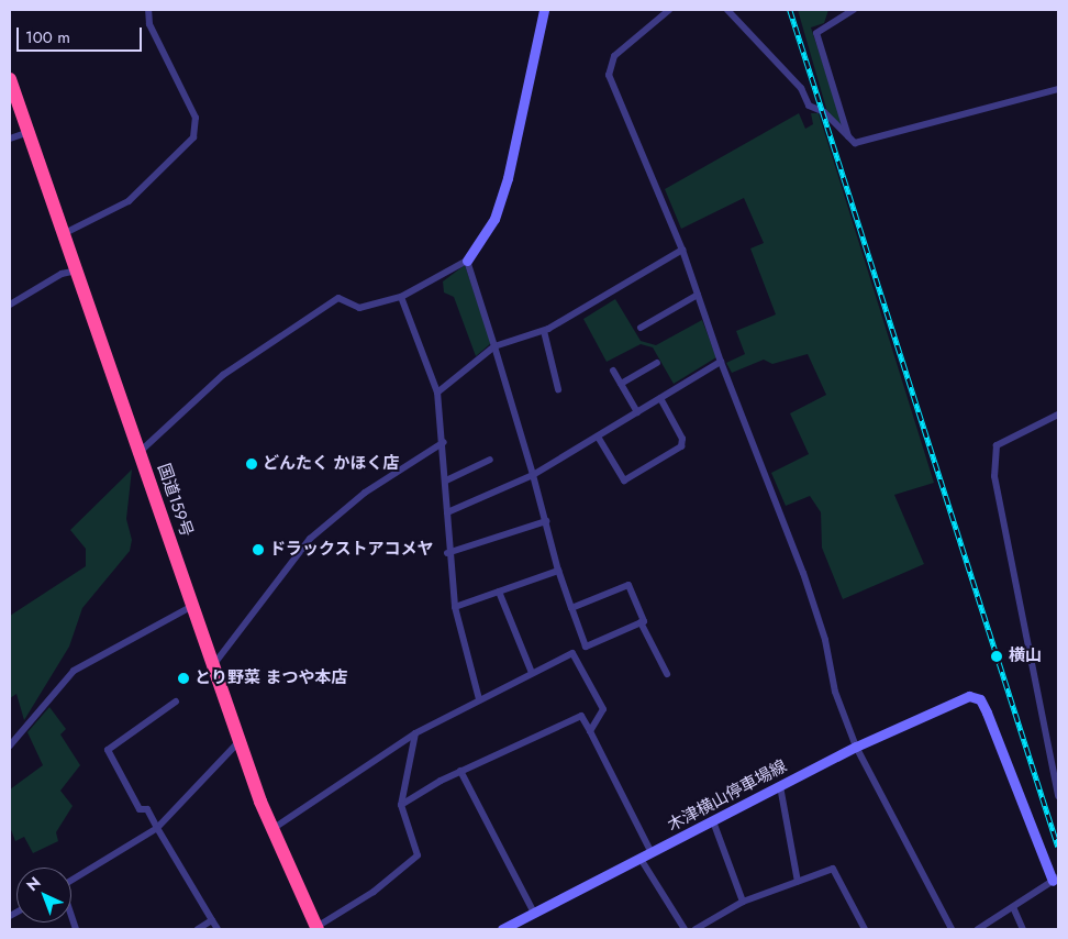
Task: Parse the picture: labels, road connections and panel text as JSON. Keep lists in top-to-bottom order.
{
  "streets": {
    "highway": ["国道159号"],
    "main road": ["木津横山停車場線"]
  },
  "places": [
    "どんたく かほく店",
    "ドラックストアコメヤ",
    "横山",
    "とり野菜 まつや本店"
  ],
  "scale_bar": "100 m",
  "north": "top left"
}
